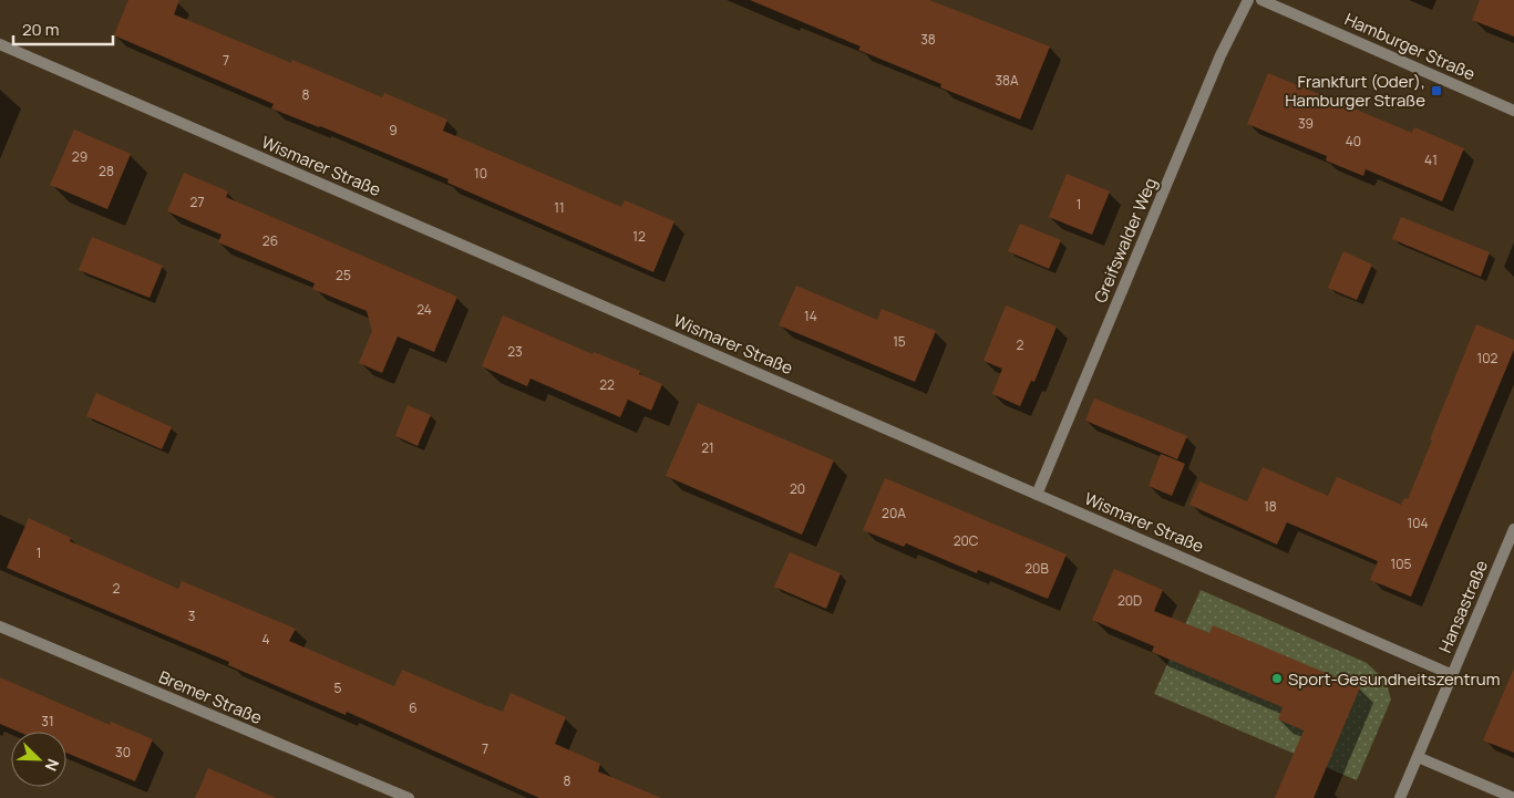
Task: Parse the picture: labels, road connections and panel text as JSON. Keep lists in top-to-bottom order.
{
  "streets": {
    "street": [
      "Hamburger Straße",
      "Wismarer Straße",
      "Greifswalder Weg",
      "Hansastraße",
      "Bremer Straße"
    ]
  },
  "crossings": [
    ["Wismarer Straße", "Greifswalder Weg"],
    ["Wismarer Straße", "Hansastraße"]
  ],
  "places": {
    "transit": ["Frankfurt (Oder), Hamburger Straße"],
    "other": ["Sport-Gesundheitszentrum"]
  },
  "house_numbers": [
    "38",
    "7",
    "38A",
    "8",
    "39",
    "9",
    "40",
    "29",
    "41",
    "28",
    "10",
    "27",
    "1",
    "11",
    "12",
    "26",
    "25",
    "24",
    "14",
    "15",
    "2",
    "23",
    "102",
    "22",
    "21",
    "20",
    "18",
    "20A",
    "104",
    "20C",
    "1",
    "105",
    "20B",
    "2",
    "20D",
    "3",
    "4",
    "5",
    "6",
    "31",
    "7",
    "30",
    "8"
  ],
  "scale_bar": "20 m",
  "north": "bottom right"
}
